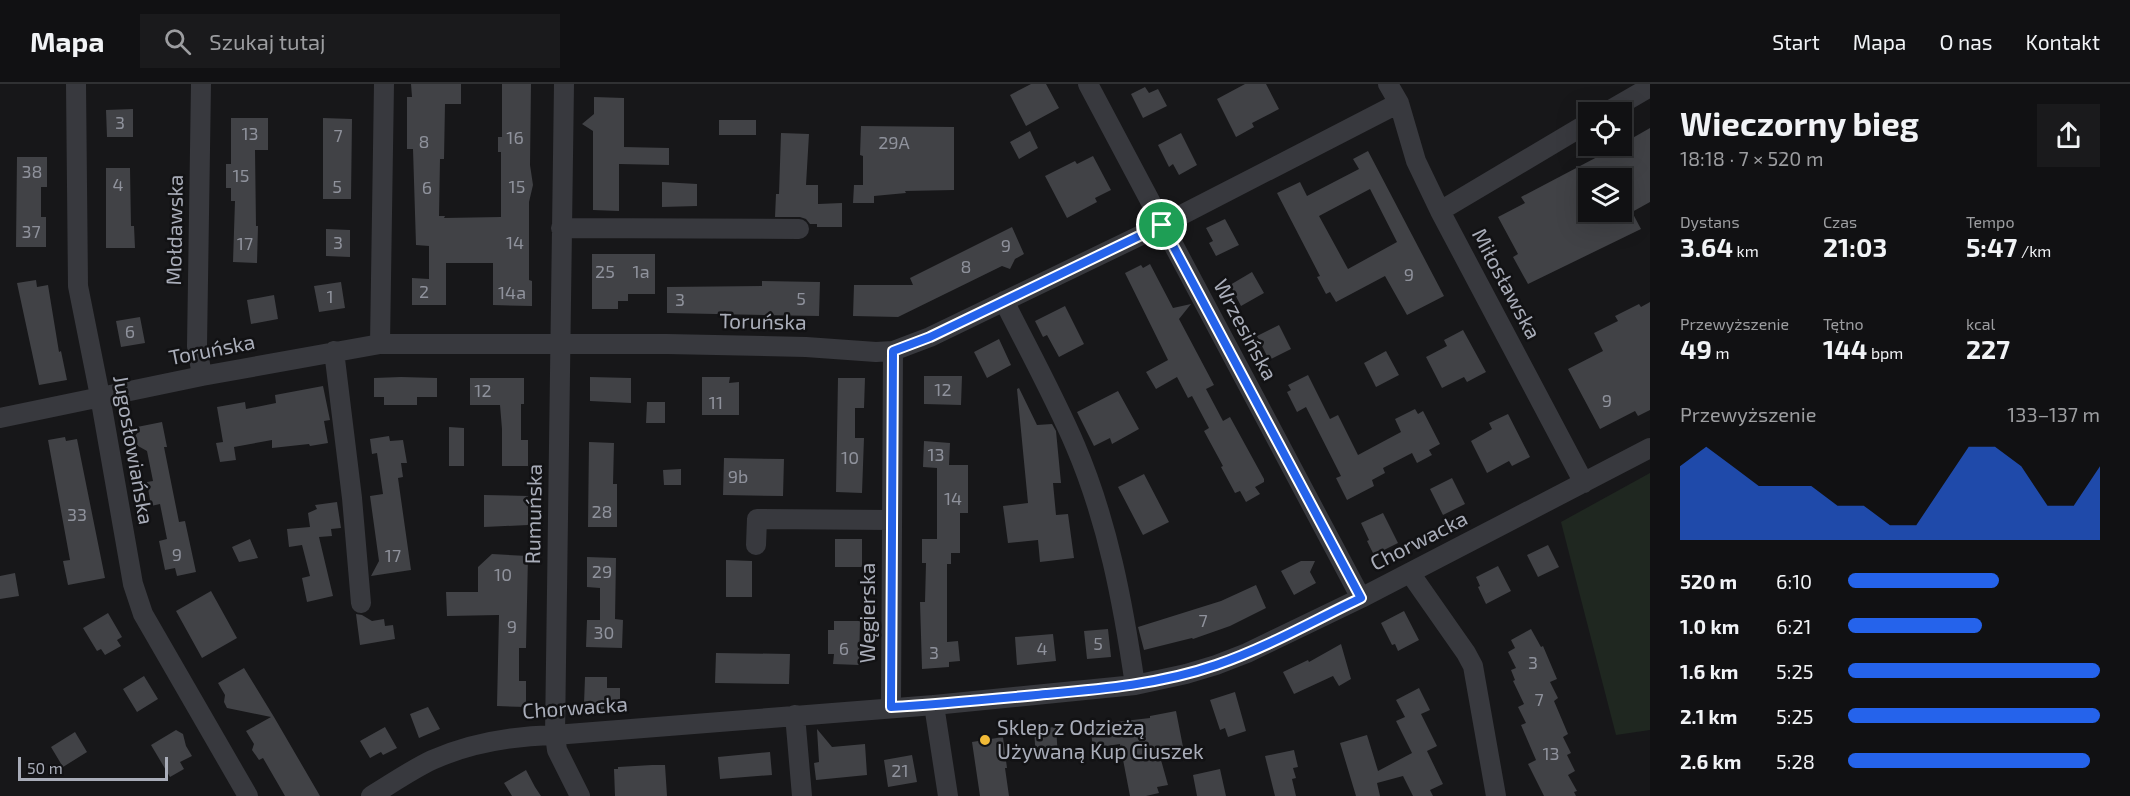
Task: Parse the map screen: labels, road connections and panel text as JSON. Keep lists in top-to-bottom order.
{
  "streets": {
    "street": [
      "Mołdawska",
      "Miłosławska",
      "Toruńska",
      "Wrzesińska",
      "Jugosłowiańska",
      "Rumuńska",
      "Chorwacka",
      "Węgierska"
    ]
  },
  "crossings": [
    ["Mołdawska", "Toruńska"],
    ["Miłosławska", "Chorwacka"],
    ["Toruńska", "Wrzesińska"],
    ["Toruńska", "Jugosłowiańska"],
    ["Toruńska", "Rumuńska"],
    ["Toruńska", "Węgierska"],
    ["Wrzesińska", "Chorwacka"],
    ["Rumuńska", "Chorwacka"],
    ["Chorwacka", "Węgierska"]
  ],
  "places": ["Sklep z Odzieżą Używaną Kup Ciuszek"],
  "house_numbers": [
    "3",
    "13",
    "7",
    "16",
    "8",
    "29A",
    "38",
    "15",
    "4",
    "5",
    "15",
    "6",
    "37",
    "3",
    "14",
    "17",
    "9",
    "8",
    "25",
    "1a",
    "9",
    "2",
    "14a",
    "1",
    "5",
    "3",
    "6",
    "12",
    "12",
    "9",
    "11",
    "13",
    "10",
    "9b",
    "14",
    "28",
    "33",
    "9",
    "17",
    "29",
    "10",
    "7",
    "9",
    "30",
    "5",
    "6",
    "4",
    "3",
    "3",
    "7",
    "13",
    "21"
  ],
  "scale_bar": "50 m",
  "page": {
    "header": "Mapa",
    "search": "Szukaj tutaj",
    "nav": [
      "Start",
      "Mapa",
      "O nas",
      "Kontakt"
    ],
    "heading": ["Wieczorny bieg", "18:18 · 7 × 520 m"],
    "stats": [
      ["Dystans", "3.64 km"],
      ["Czas", "21:03"],
      ["Tempo", "5:47 /km"],
      ["Przewyższenie", "49 m"],
      ["Tętno", "144 bpm"],
      ["kcal", "227"]
    ],
    "chart": ["Przewyższenie", "133–137 m"],
    "list": [
      {
        "name": "520 m",
        "note": "6:10"
      },
      {
        "name": "1.0 km",
        "note": "6:21"
      },
      {
        "name": "1.6 km",
        "note": "5:25"
      },
      {
        "name": "2.1 km",
        "note": "5:25"
      },
      {
        "name": "2.6 km",
        "note": "5:28"
      }
    ],
    "scale": "50 m"
  }
}
